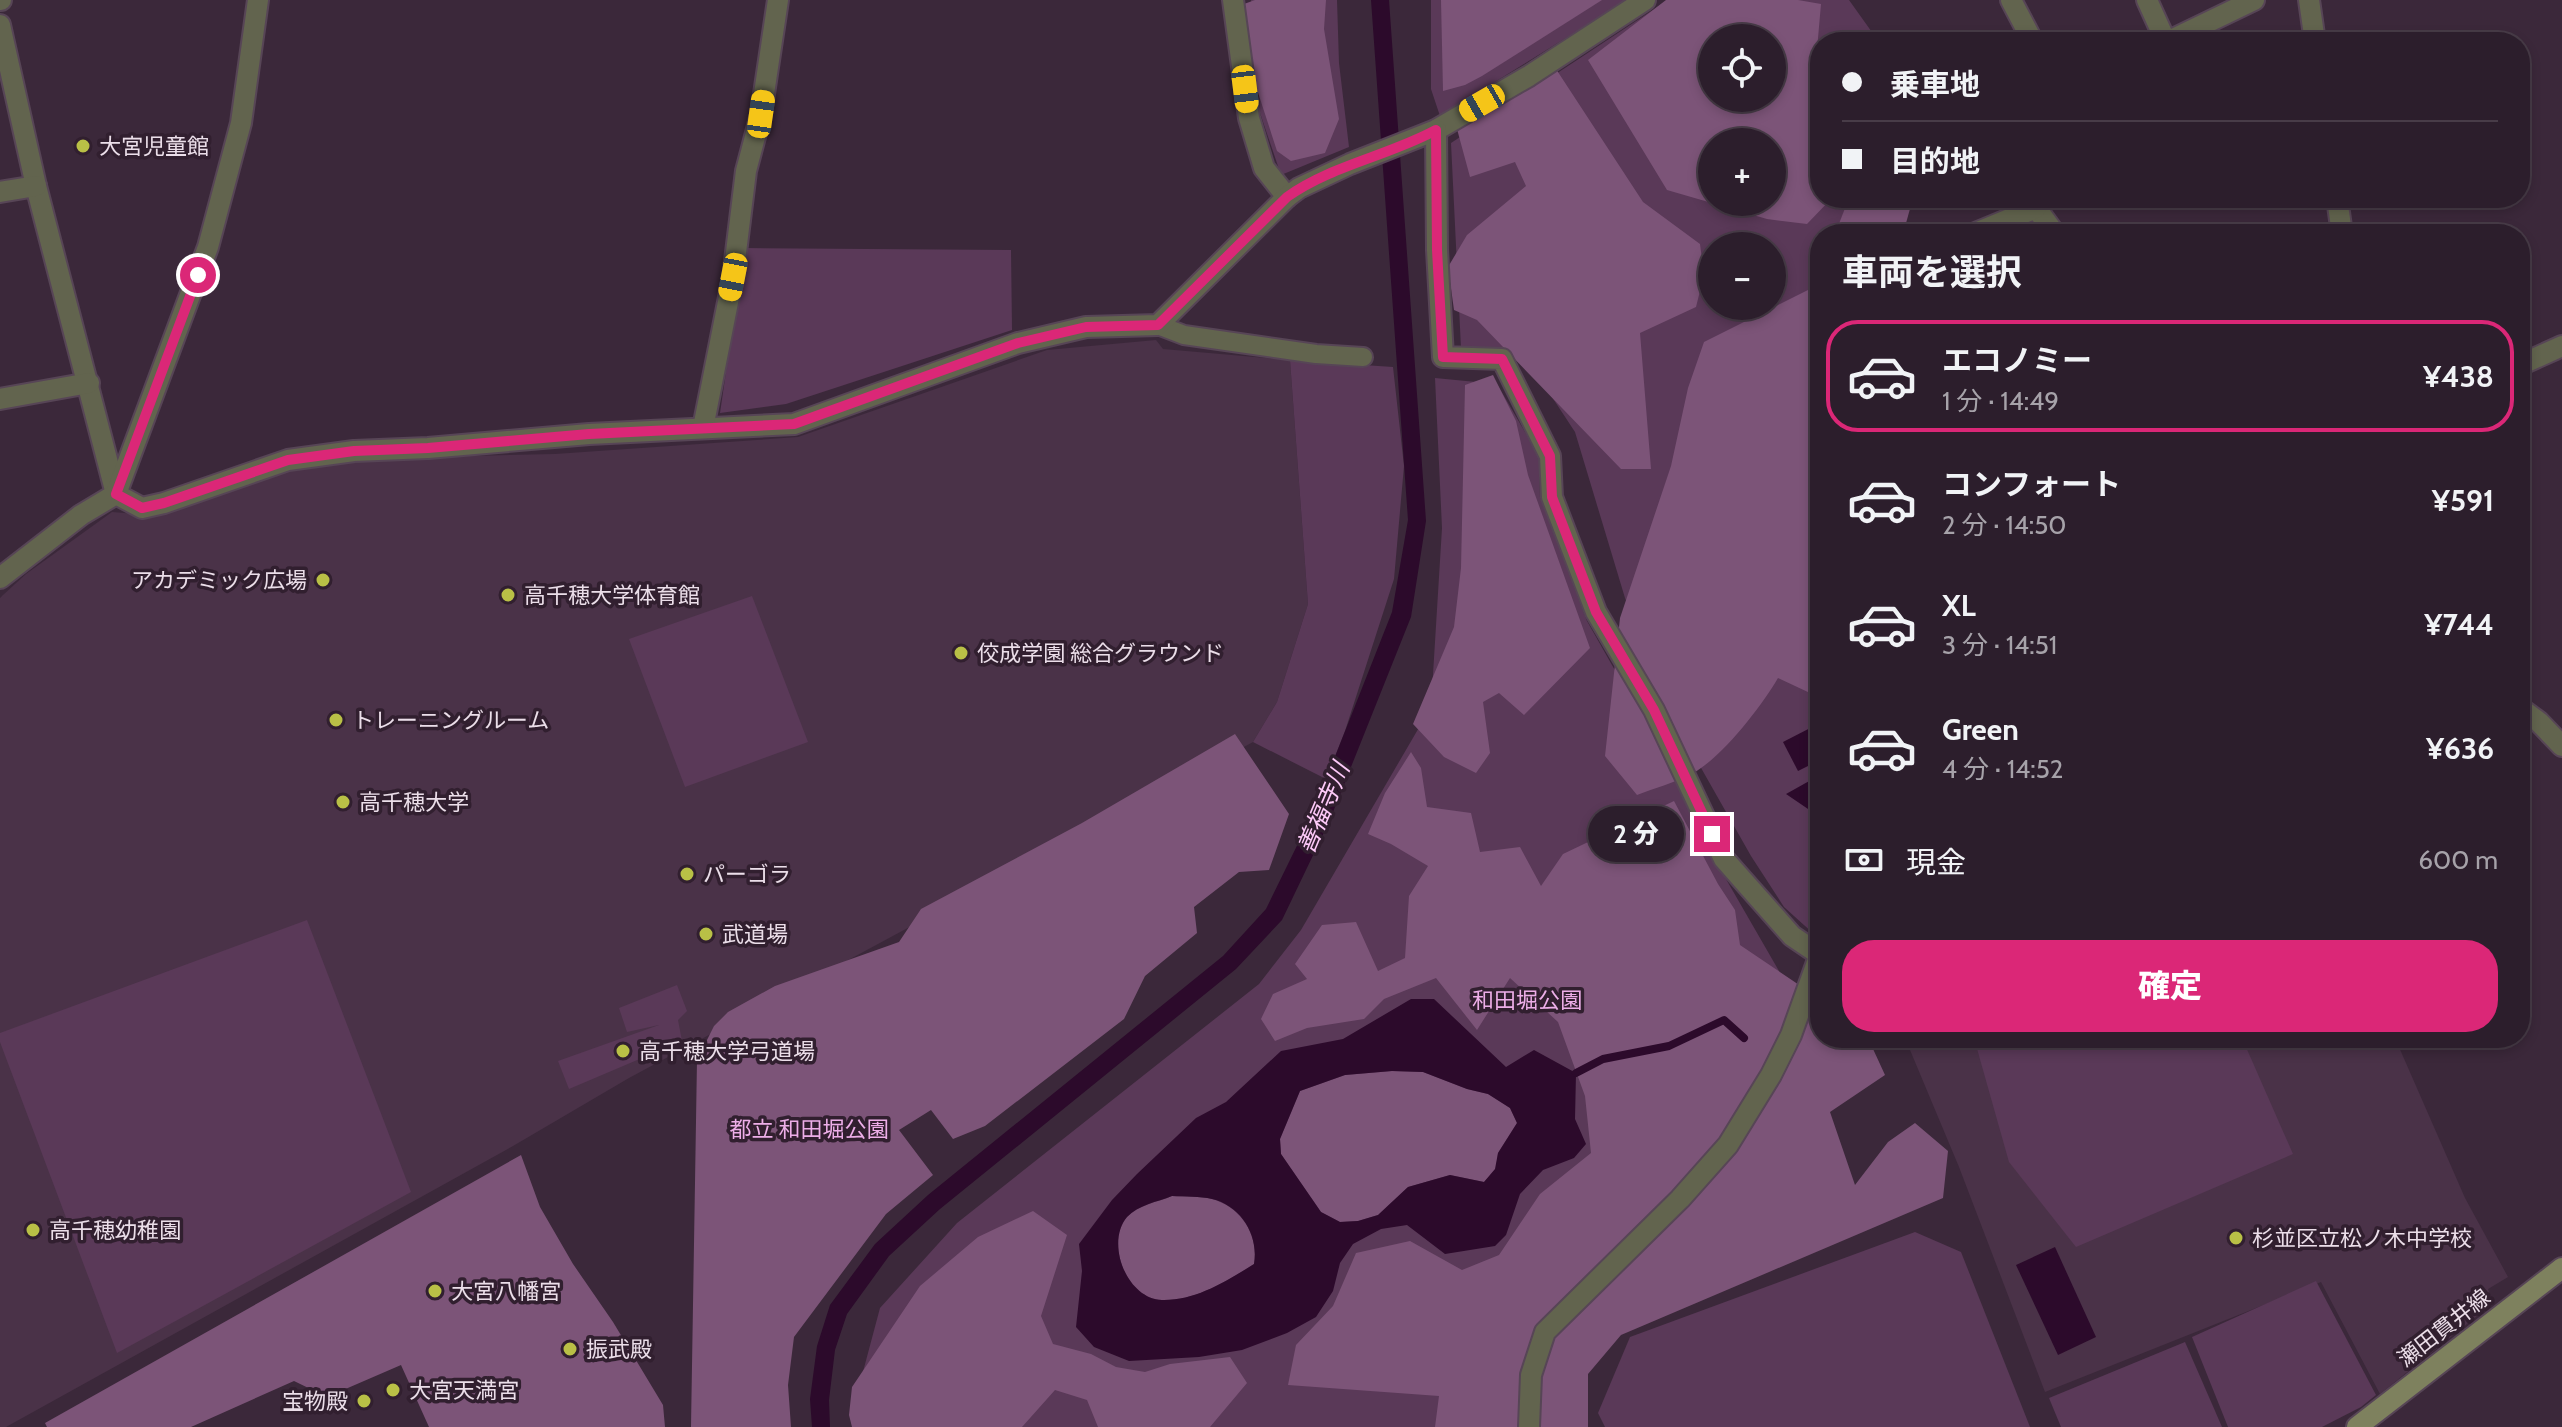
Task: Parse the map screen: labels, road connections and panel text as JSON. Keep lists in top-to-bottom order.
{
  "streets": {
    "main road": ["瀬田貫井線"]
  },
  "water": ["善福寺川"],
  "parks": ["和田堀公園", "都立 和田堀公園"],
  "places": [
    "大宮児童館",
    "アカデミック広場",
    "高千穂大学体育館",
    "佼成学園 総合グラウンド",
    "トレーニングルーム",
    "高千穂大学",
    "パーゴラ",
    "武道場",
    "高千穂大学弓道場",
    "高千穂幼稚園",
    "杉並区立松ノ木中学校",
    "大宮八幡宮",
    "振武殿",
    "大宮天満宮",
    "宝物殿"
  ],
  "page": {
    "map_buttons": ["+", "−"],
    "banner": ["乗車地", "目的地"],
    "heading": "車両を選択",
    "list": [
      {
        "name": "エコノミー",
        "note": "1 分 · 14:49",
        "value": "¥438"
      },
      {
        "name": "コンフォート",
        "note": "2 分 · 14:50",
        "value": "¥591"
      },
      {
        "name": "XL",
        "note": "3 分 · 14:51",
        "value": "¥744"
      },
      {
        "name": "Green",
        "note": "4 分 · 14:52",
        "value": "¥636"
      }
    ],
    "bubble": "2 分",
    "pay": ["現金", "600 m"],
    "buttons": "確定"
  }
}
